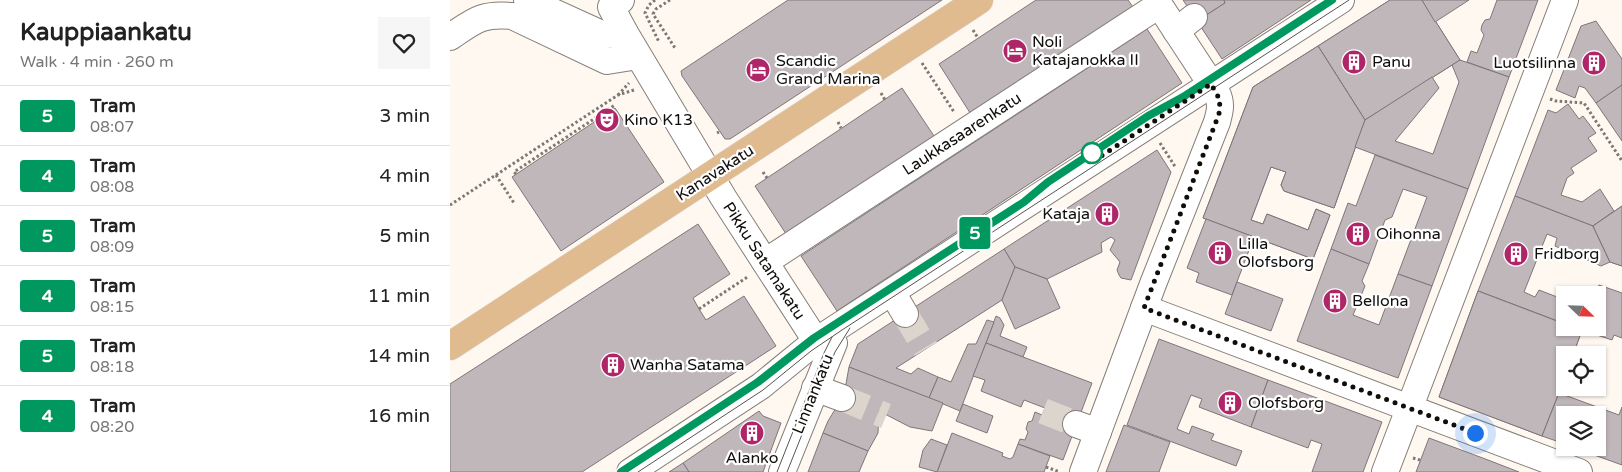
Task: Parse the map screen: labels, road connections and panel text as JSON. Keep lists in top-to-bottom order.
{
  "streets": {
    "main road": ["Kanavakatu"],
    "street": ["Laukkasaarenkatu", "Pikku Satamakatu", "Linnankatu"]
  },
  "crossings": [
    ["Laukkasaarenkatu", "Pikku Satamakatu"],
    ["Kanavakatu", "Pikku Satamakatu"],
    ["Pikku Satamakatu", "Linnankatu"]
  ],
  "places": {
    "hotel": ["Noli Katajanokka II", "Scandic Grand Marina"],
    "building": [
      "Panu",
      "Luotsilinna",
      "Kataja",
      "Oihonna",
      "Lilla Olofsborg",
      "Fridborg",
      "Bellona",
      "Wanha Satama",
      "Olofsborg",
      "Alanko"
    ],
    "theatre": ["Kino K13"]
  },
  "lines": ["tram line 5"],
  "north": "bottom right",
  "page": {
    "heading": ["Kauppiaankatu", "Walk · 4 min · 260 m"],
    "on_map": "5",
    "list": [
      {
        "mark": "5",
        "name": "Tram",
        "note": "08:07",
        "value": "3 min"
      },
      {
        "mark": "4",
        "name": "Tram",
        "note": "08:08",
        "value": "4 min"
      },
      {
        "mark": "5",
        "name": "Tram",
        "note": "08:09",
        "value": "5 min"
      },
      {
        "mark": "4",
        "name": "Tram",
        "note": "08:15",
        "value": "11 min"
      },
      {
        "mark": "5",
        "name": "Tram",
        "note": "08:18",
        "value": "14 min"
      },
      {
        "mark": "4",
        "name": "Tram",
        "note": "08:20",
        "value": "16 min"
      }
    ]
  }
}
